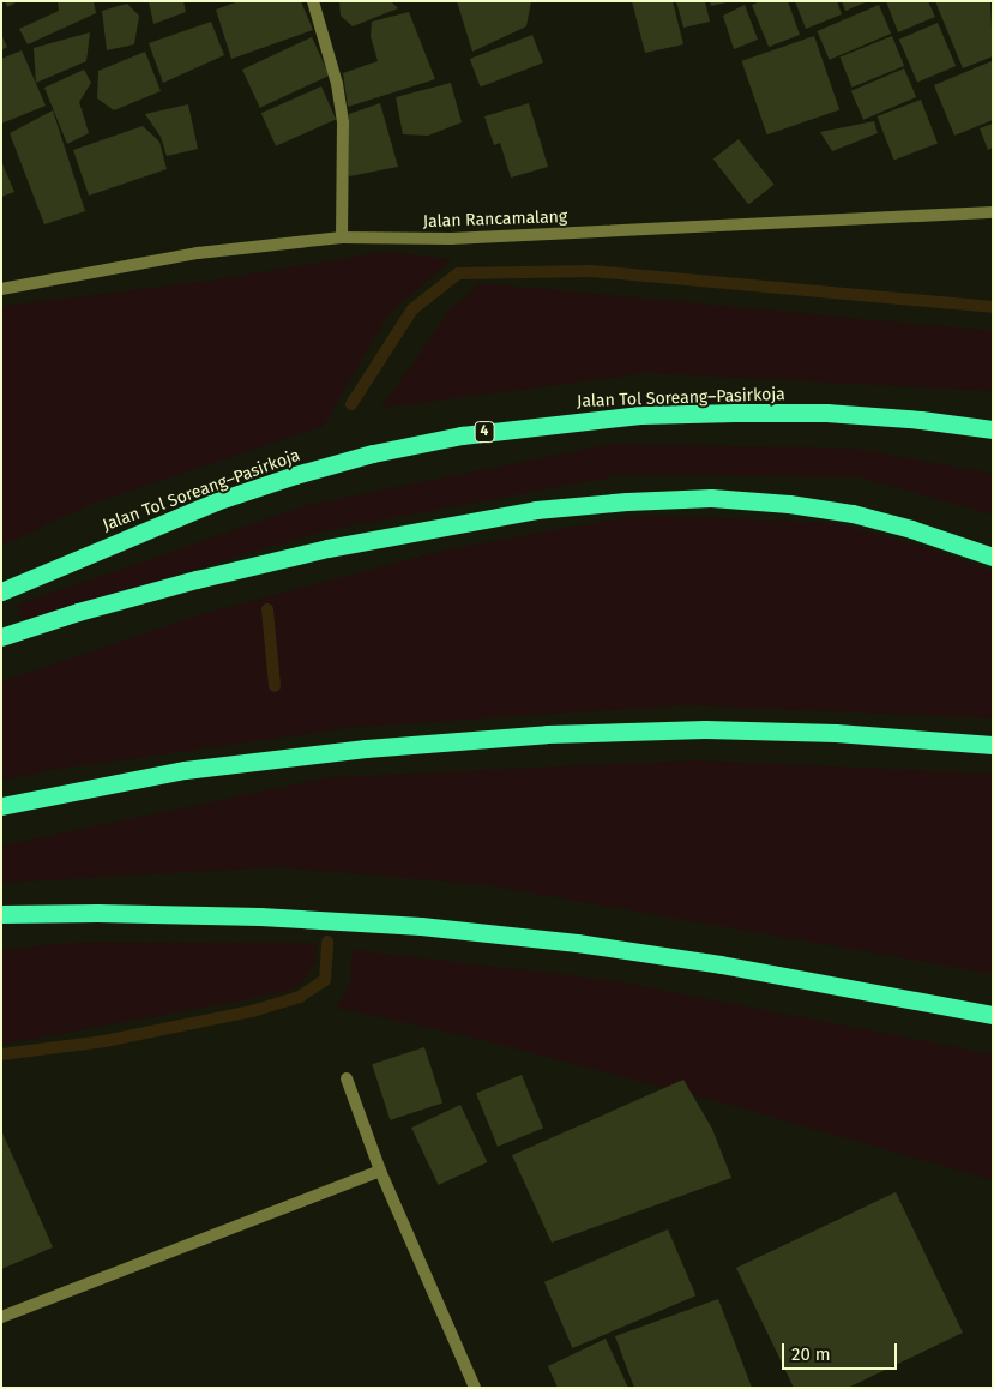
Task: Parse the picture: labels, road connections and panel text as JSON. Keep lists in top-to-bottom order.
{
  "streets": {
    "highway": ["Jalan Tol Soreang–Pasirkoja", "4"],
    "street": ["Jalan Rancamalang"]
  },
  "scale_bar": "20 m"
}
